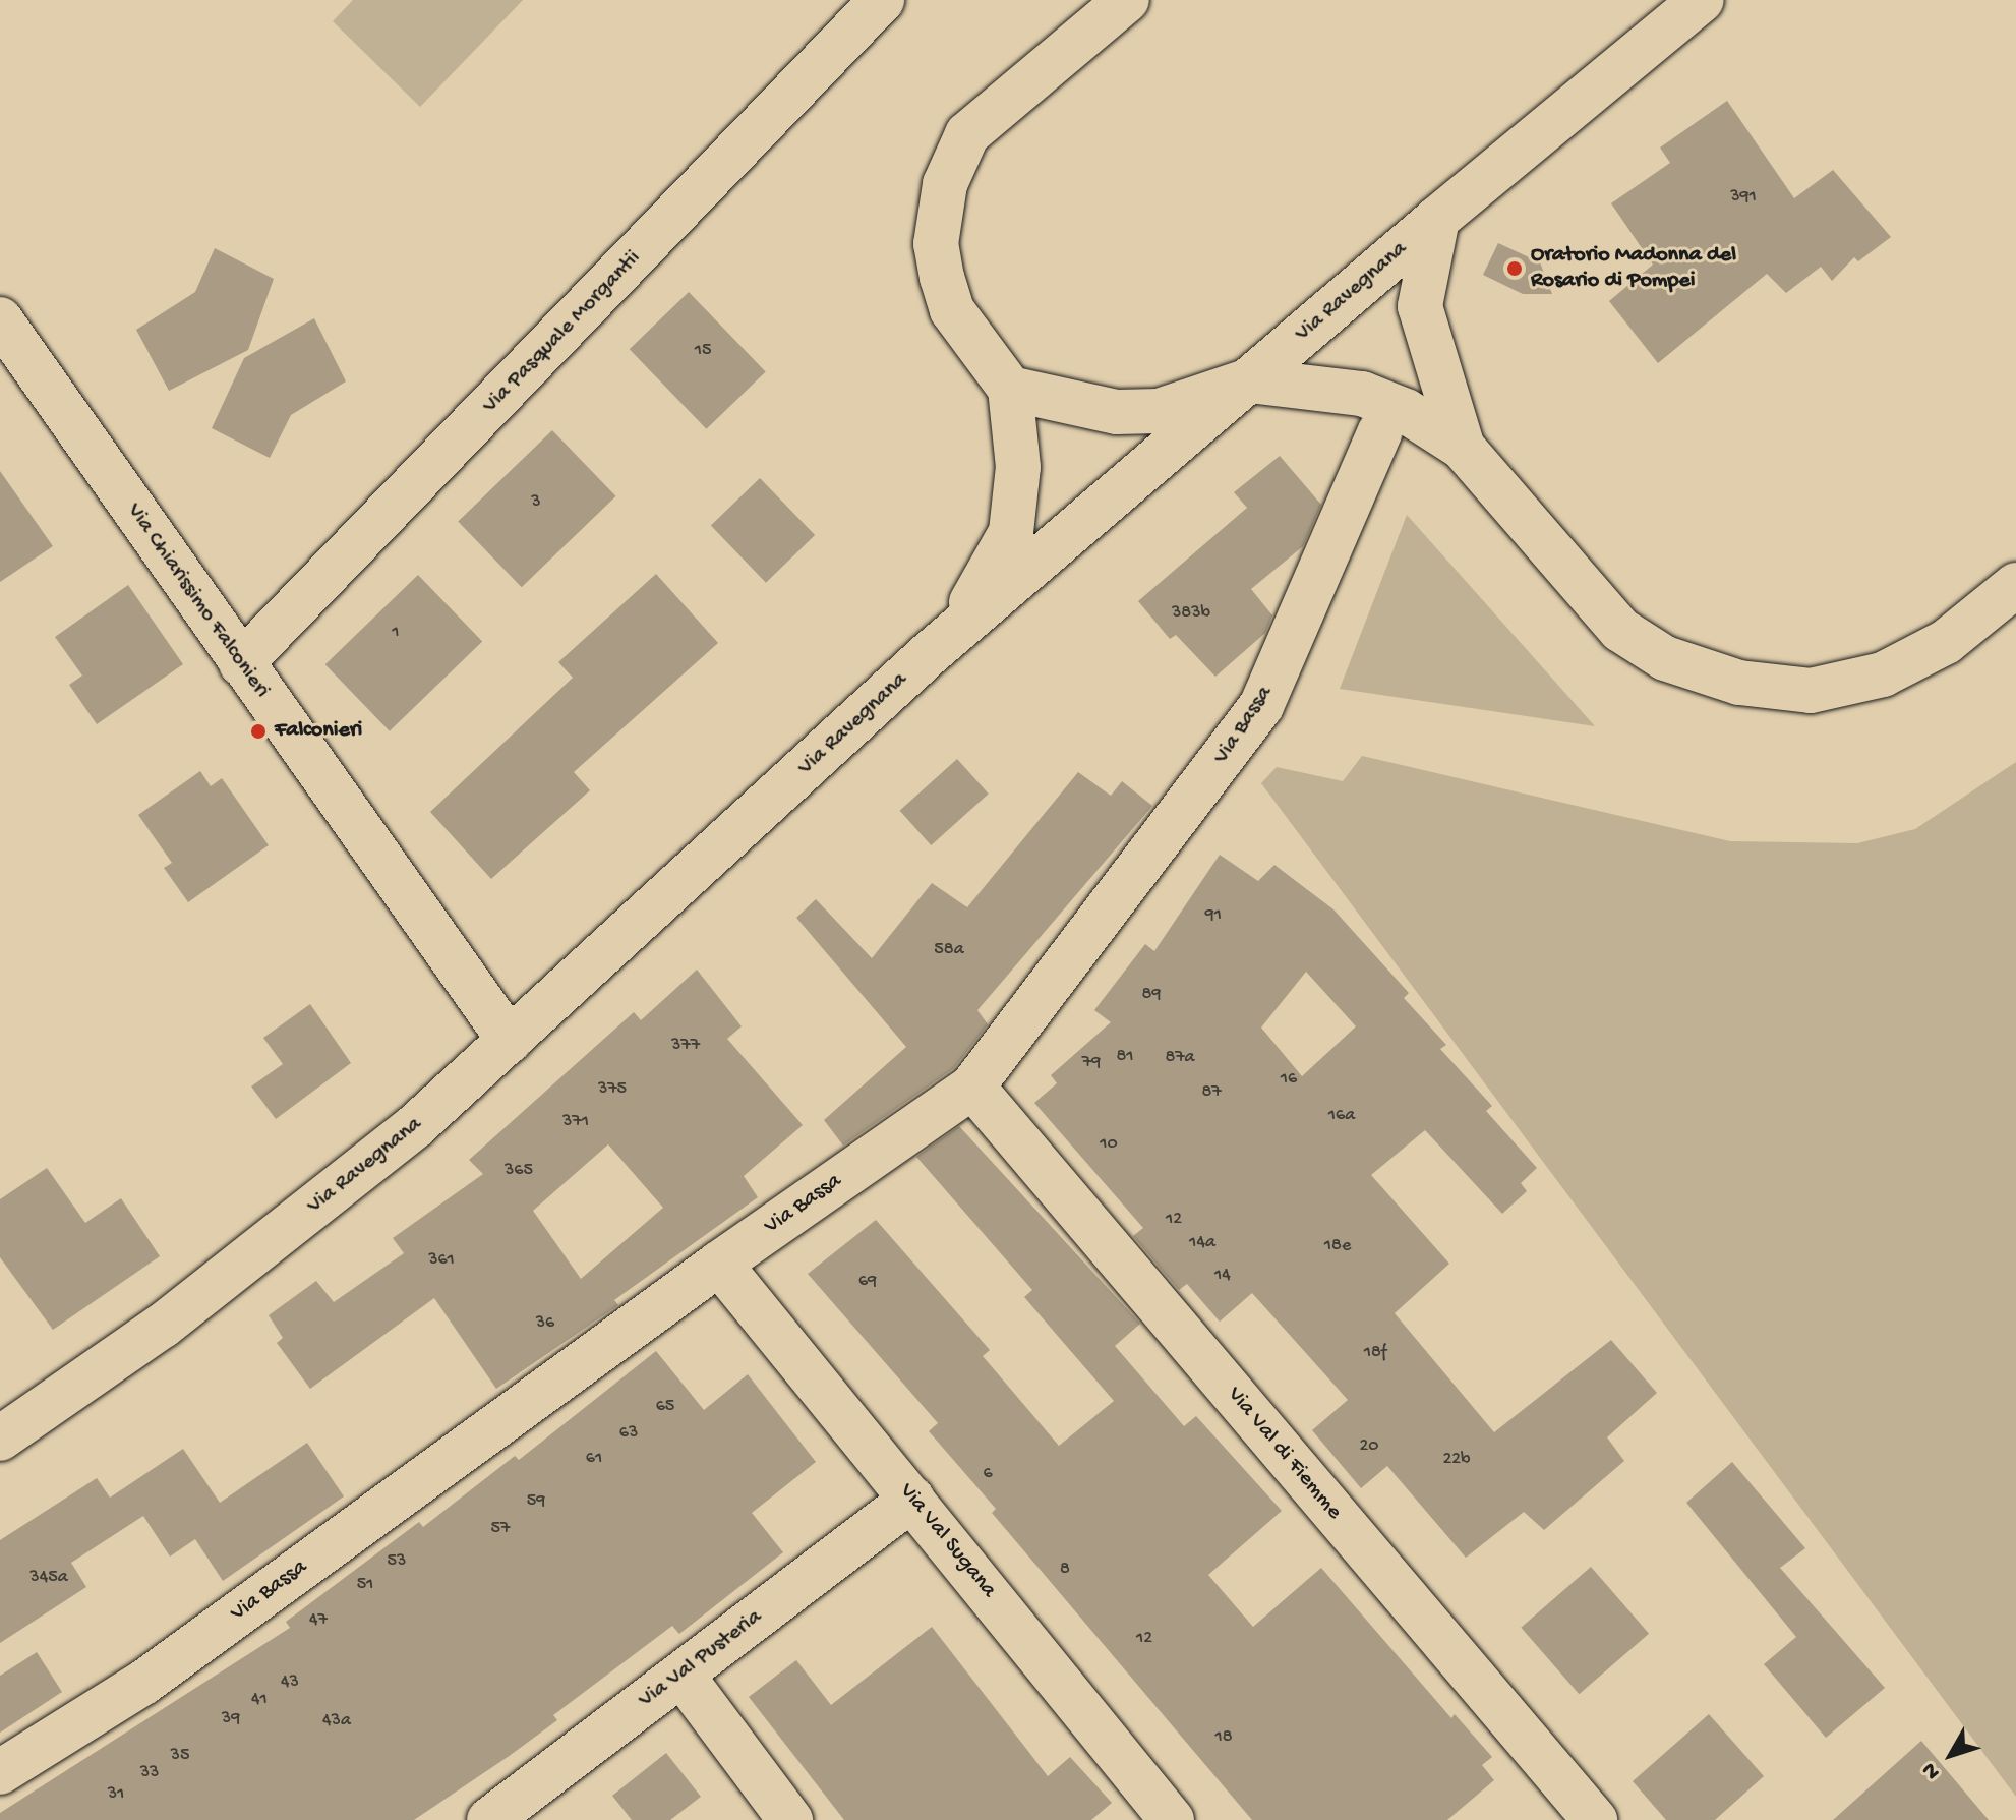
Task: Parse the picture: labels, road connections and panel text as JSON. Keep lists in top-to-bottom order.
{
  "streets": {
    "street": [
      "Via Ravegnana",
      "Via Pasquale Morgantii",
      "Via Chiarissimo Falconieri",
      "Via Bassa",
      "Via Val di Fiemme",
      "Via Val Sugana",
      "Via Val Pusteria"
    ]
  },
  "crossings": [
    ["Via Ravegnana", "Via Chiarissimo Falconieri"],
    ["Via Pasquale Morgantii", "Via Chiarissimo Falconieri"],
    ["Via Bassa", "Via Val di Fiemme"],
    ["Via Bassa", "Via Val Sugana"],
    ["Via Val Sugana", "Via Val Pusteria"]
  ],
  "places": ["Oratorio Madonna del Rosario di Pompei", "Falconieri"],
  "house_numbers": [
    "391",
    "15",
    "3",
    "383b",
    "1",
    "91",
    "58a",
    "89",
    "377",
    "81",
    "87a",
    "79",
    "16",
    "375",
    "87",
    "16a",
    "371",
    "10",
    "365",
    "12",
    "14a",
    "18e",
    "361",
    "14",
    "69",
    "36",
    "18f",
    "65",
    "63",
    "20",
    "61",
    "22b",
    "6",
    "59",
    "57",
    "53",
    "8",
    "345a",
    "51",
    "47",
    "12",
    "43",
    "41",
    "39",
    "43a",
    "18",
    "35",
    "33",
    "31"
  ],
  "north": "bottom left"
}
